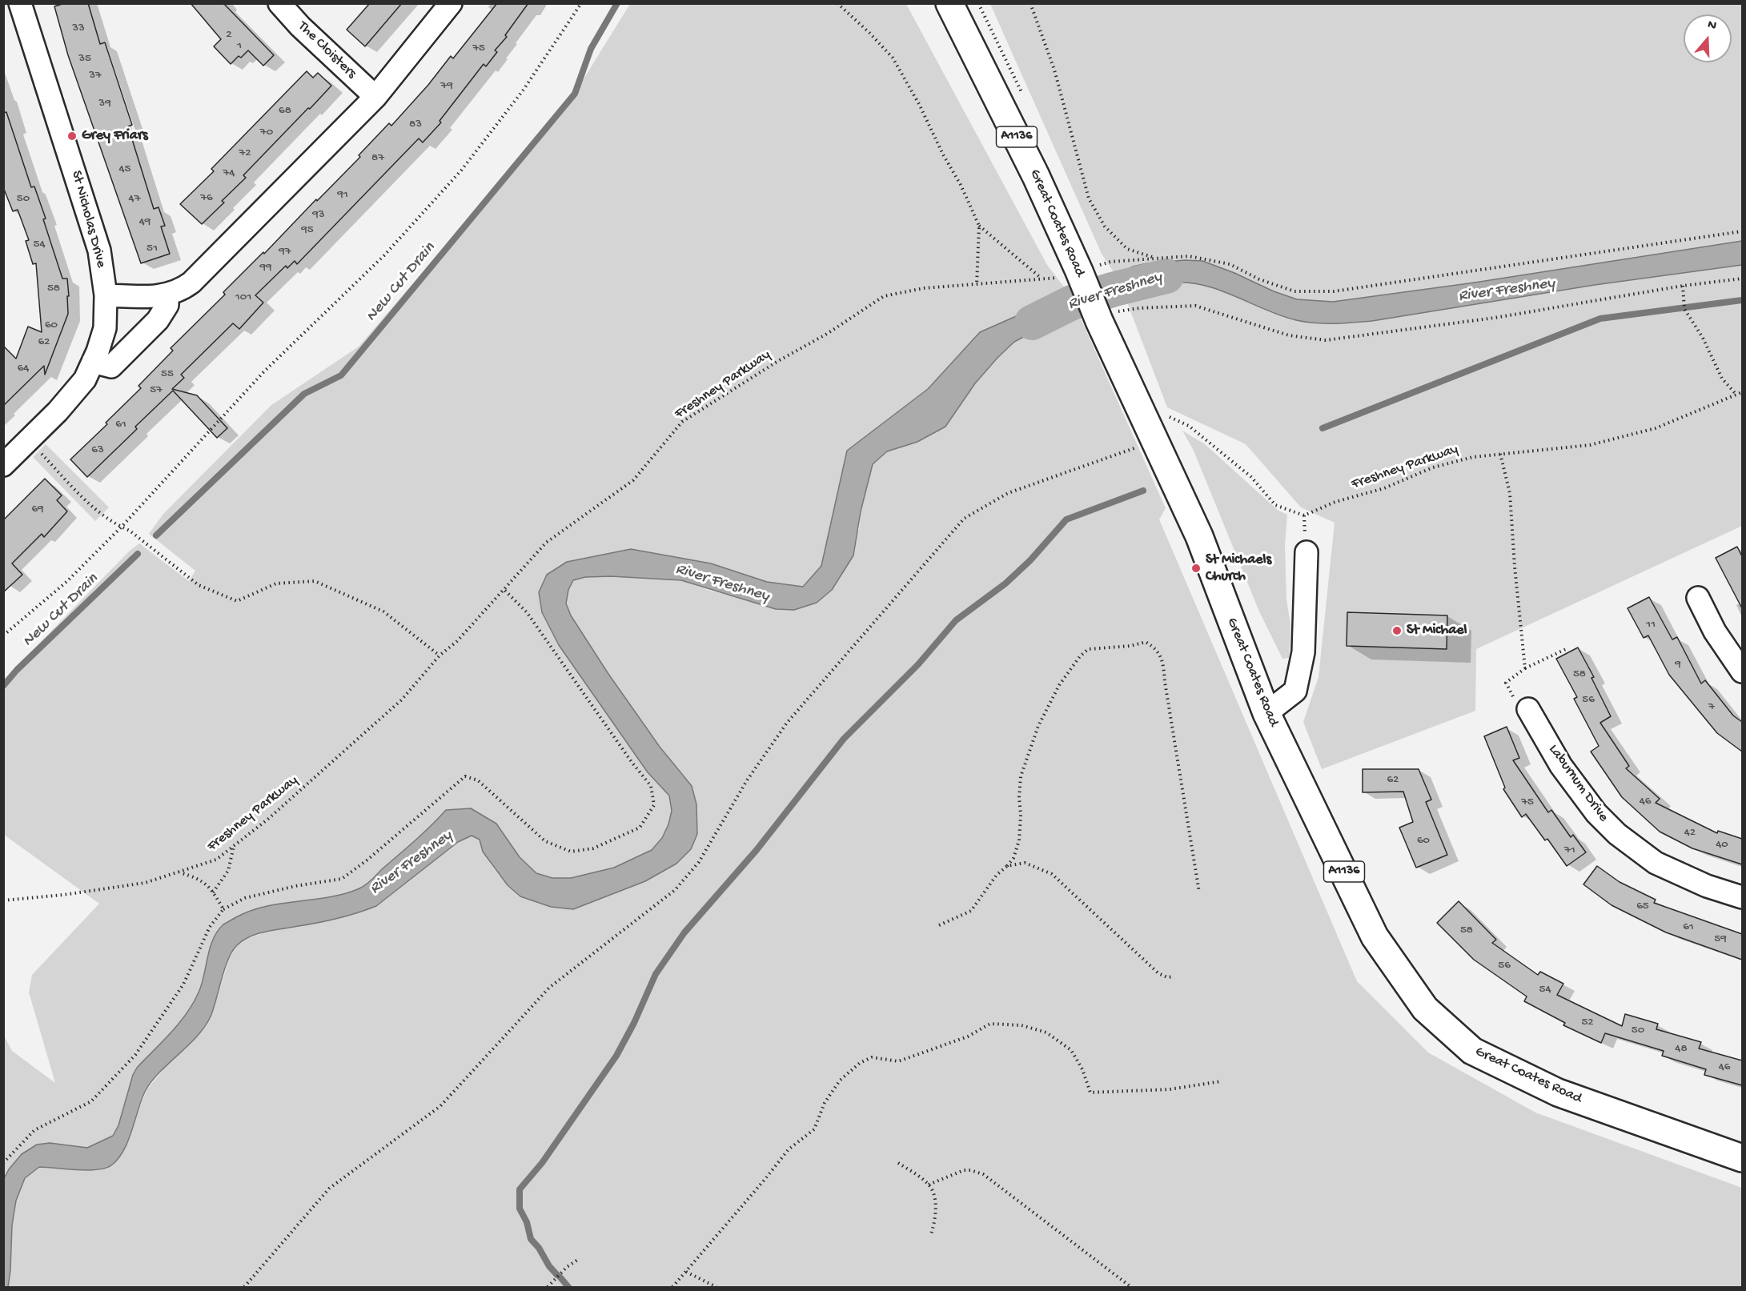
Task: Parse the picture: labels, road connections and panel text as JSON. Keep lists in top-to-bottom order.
{
  "streets": {
    "main road": ["A1136", "Great Coates Road"],
    "street": ["The Cloisters", "St Nicholas Drive", "Laburnum Drive"],
    "path": ["Freshney Parkway"]
  },
  "crossings": [
    ["Great Coates Road", "Freshney Parkway"]
  ],
  "water": ["New Cut Drain", "River Freshney"],
  "places": ["Grey Friars", "St Michaels Church", "St Michael"],
  "house_numbers": [
    "33",
    "2",
    "1",
    "75",
    "35",
    "37",
    "79",
    "39",
    "68",
    "83",
    "70",
    "72",
    "87",
    "45",
    "74",
    "91",
    "76",
    "50",
    "47",
    "93",
    "49",
    "95",
    "54",
    "51",
    "97",
    "99",
    "58",
    "101",
    "60",
    "62",
    "64",
    "55",
    "57",
    "61",
    "63",
    "69",
    "11",
    "9",
    "58",
    "56",
    "7",
    "62",
    "46",
    "75",
    "42",
    "60",
    "40",
    "71",
    "65",
    "61",
    "58",
    "59",
    "56",
    "54",
    "52",
    "50",
    "48",
    "46"
  ],
  "north": "top"
}
